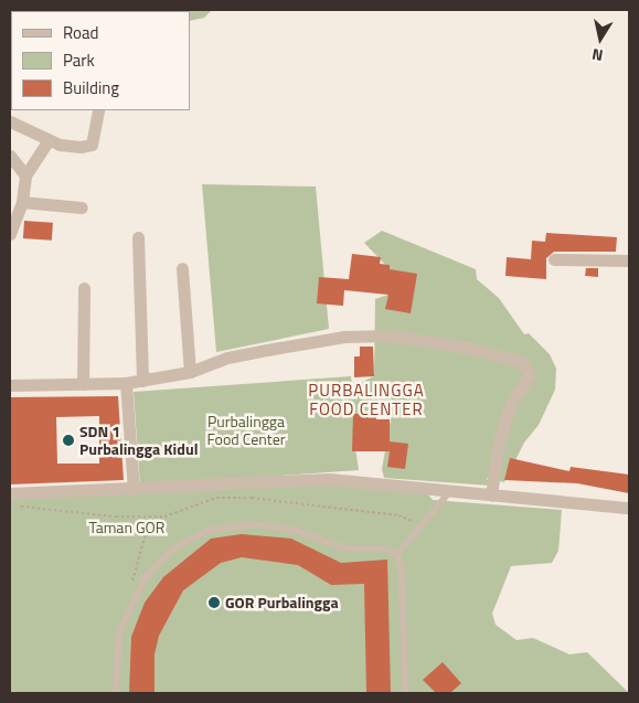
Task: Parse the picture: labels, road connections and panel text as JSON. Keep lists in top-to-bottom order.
{
  "districts": ["PURBALINGGA FOOD CENTER"],
  "parks": ["Purbalingga Food Center", "Taman GOR"],
  "places": ["SDN 1 Purbalingga Kidul", "GOR Purbalingga"],
  "legend": ["Road", "Park", "Building"],
  "north": "bottom"
}
